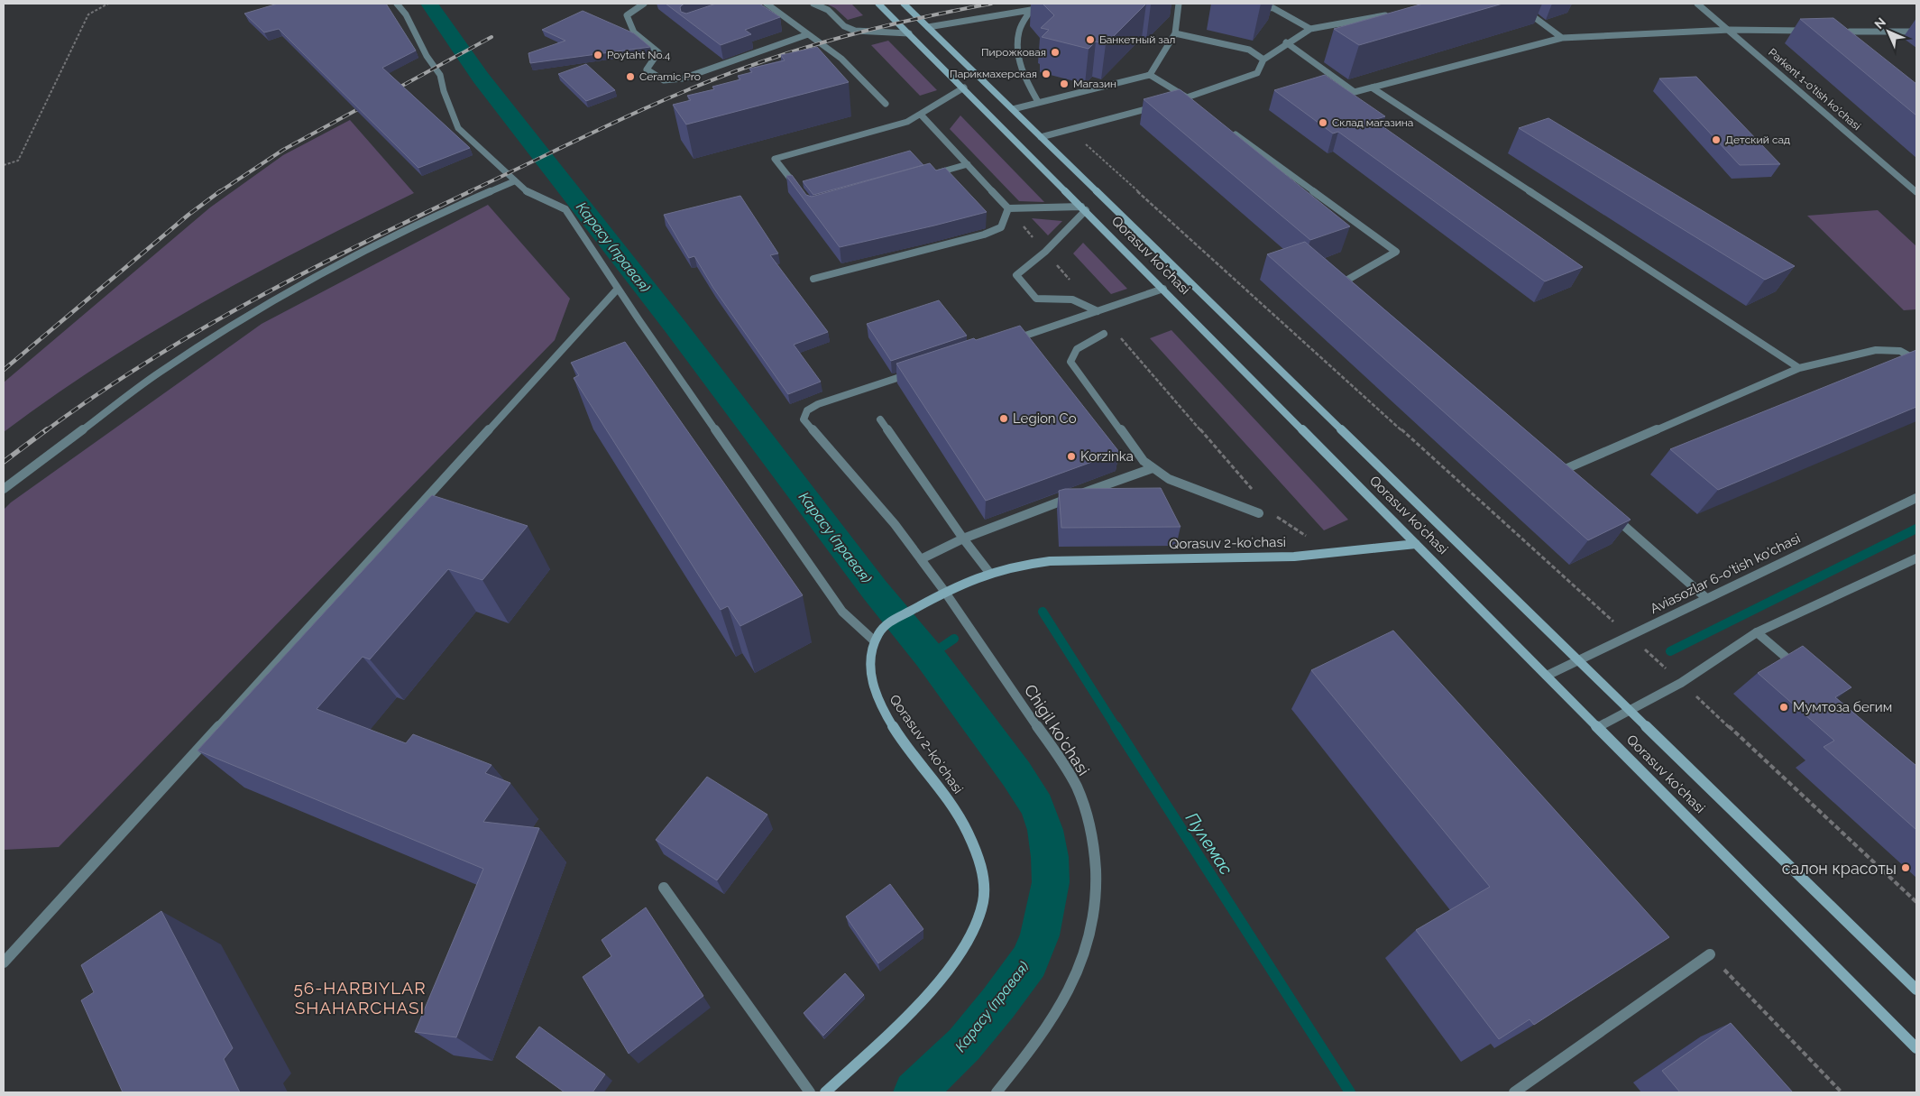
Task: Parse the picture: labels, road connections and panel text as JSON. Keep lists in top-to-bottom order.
{
  "streets": {
    "main road": ["Qorasuv ko'chasi", "Qorasuv 2-koʻchasi"],
    "street": ["Parkent 1-o'tish ko'chasi", "Aviasozlar 6-o'tish ko'chasi", "Chigil ko'chasi"]
  },
  "crossings": [
    ["Qorasuv ko'chasi", "Qorasuv 2-koʻchasi"],
    ["Qorasuv ko'chasi", "Aviasozlar 6-o'tish ko'chasi"],
    ["Qorasuv 2-koʻchasi", "Chigil ko'chasi"]
  ],
  "districts": ["56-HARBIYLAR SHAHARCHASI"],
  "water": ["Карасу (правая)", "Пулемас"],
  "places": [
    "Банкетный зал",
    "Пирожковая",
    "Poytaht No.4",
    "Парикмахерская",
    "Ceramic Pro",
    "Магазин",
    "Склад магазина",
    "Детский сад",
    "Legion Co",
    "Korzinka",
    "Мумтоза бегим",
    "салон красоты"
  ],
  "north": "top left"
}
